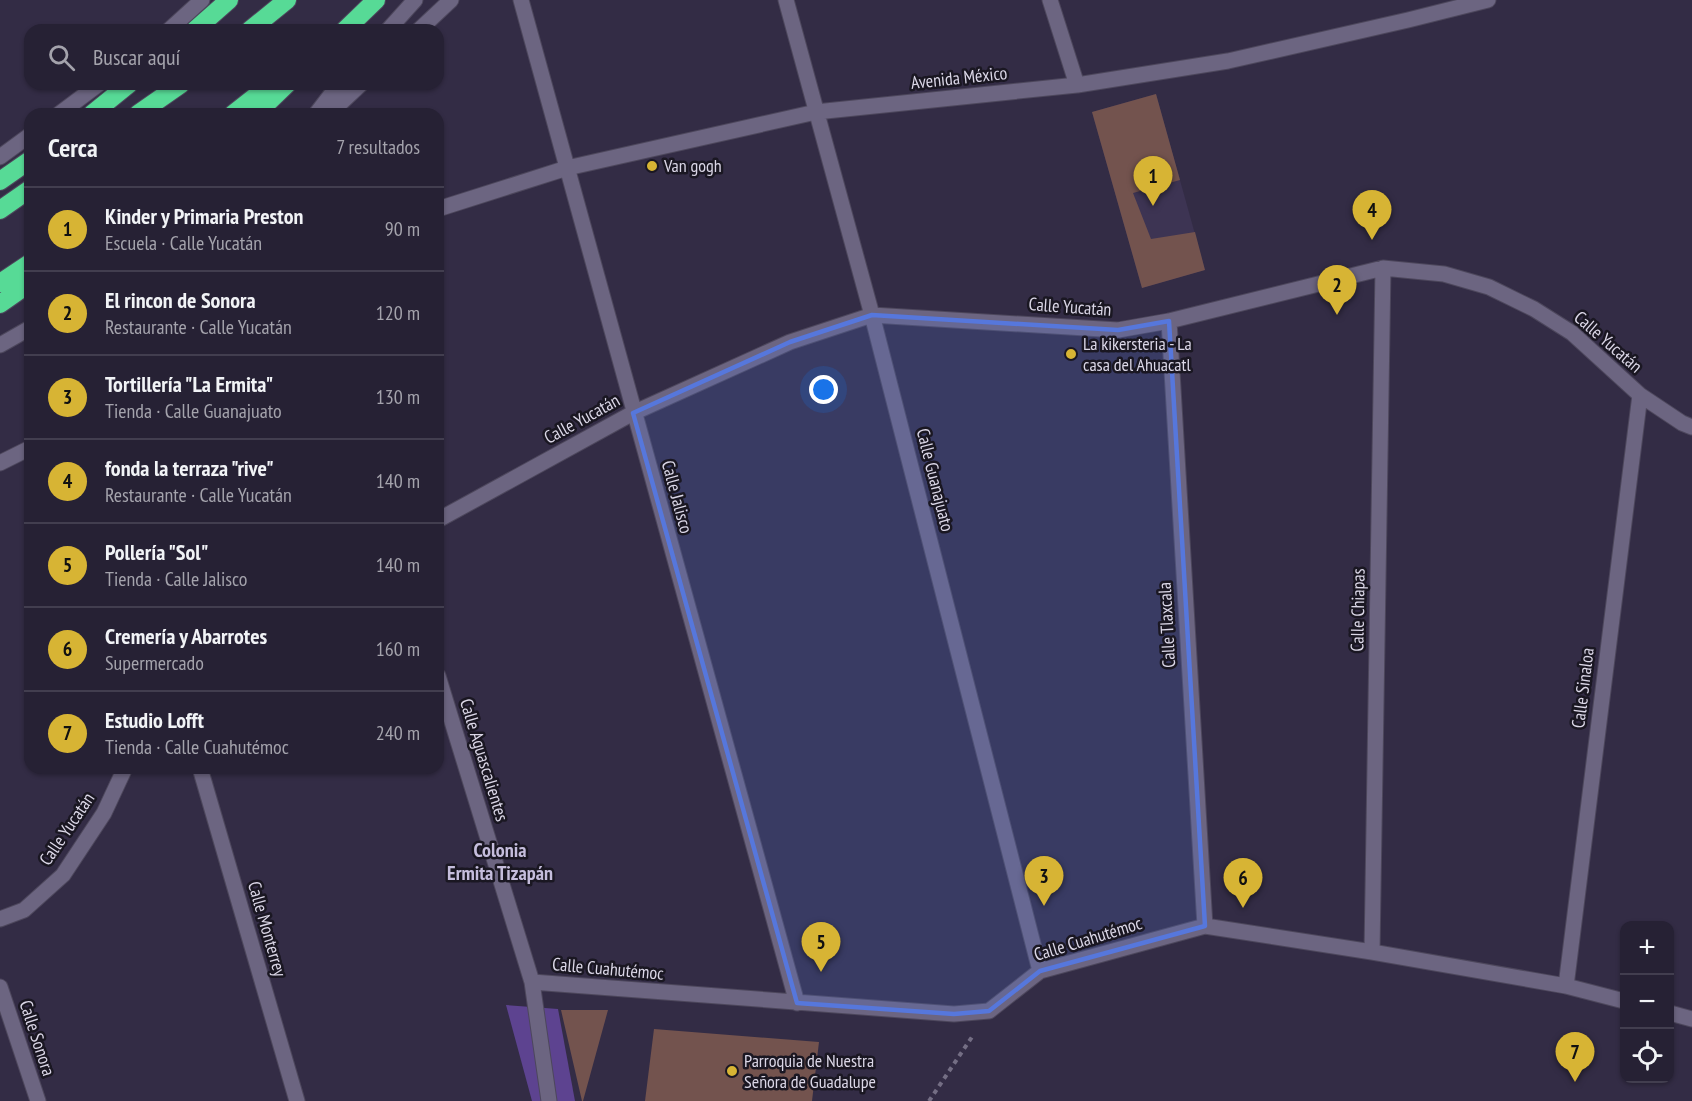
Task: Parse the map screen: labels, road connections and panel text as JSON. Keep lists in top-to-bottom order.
{
  "streets": {
    "street": [
      "Avenida México",
      "Calle Yucatán",
      "Calle Guanajuato",
      "Calle Jalisco",
      "Calle Chiapas",
      "Calle Tlaxcala",
      "Calle Sinaloa",
      "Calle Aguascalientes",
      "Calle Monterrey",
      "Calle Cuahutémoc",
      "Calle Sonora"
    ]
  },
  "crossings": [
    ["Avenida México", "Calle Guanajuato"],
    ["Avenida México", "Calle Jalisco"],
    ["Calle Yucatán", "Calle Guanajuato"],
    ["Calle Yucatán", "Calle Jalisco"],
    ["Calle Yucatán", "Calle Chiapas"],
    ["Calle Yucatán", "Calle Tlaxcala"],
    ["Calle Yucatán", "Calle Sinaloa"],
    ["Calle Guanajuato", "Calle Cuahutémoc"],
    ["Calle Jalisco", "Calle Cuahutémoc"],
    ["Calle Chiapas", "Calle Cuahutémoc"],
    ["Calle Tlaxcala", "Calle Cuahutémoc"],
    ["Calle Sinaloa", "Calle Cuahutémoc"],
    ["Calle Aguascalientes", "Calle Cuahutémoc"]
  ],
  "districts": ["Colonia Ermita Tizapán"],
  "places": ["Van gogh", "La kikersteria - La casa del Ahuacatl", "Parroquia de Nuestra Señora de Guadalupe"],
  "page": {
    "search": "Buscar aquí",
    "heading": ["Cerca", "7 resultados"],
    "pins": [
      "1",
      "4",
      "2",
      "3",
      "6",
      "5",
      "7"
    ],
    "list": [
      {
        "mark": "1",
        "name": "Kinder y Primaria Preston",
        "note": "Escuela · Calle Yucatán",
        "value": "90 m"
      },
      {
        "mark": "2",
        "name": "El rincon de Sonora",
        "note": "Restaurante · Calle Yucatán",
        "value": "120 m"
      },
      {
        "mark": "3",
        "name": "Tortillería \"La Ermita\"",
        "note": "Tienda · Calle Guanajuato",
        "value": "130 m"
      },
      {
        "mark": "4",
        "name": "fonda la terraza \"rive\"",
        "note": "Restaurante · Calle Yucatán",
        "value": "140 m"
      },
      {
        "mark": "5",
        "name": "Pollería \"Sol\"",
        "note": "Tienda · Calle Jalisco",
        "value": "140 m"
      },
      {
        "mark": "6",
        "name": "Cremería y Abarrotes",
        "note": "Supermercado",
        "value": "160 m"
      },
      {
        "mark": "7",
        "name": "Estudio Lofft",
        "note": "Tienda · Calle Cuahutémoc",
        "value": "240 m"
      }
    ],
    "map_buttons": ["+", "−"]
  }
}
